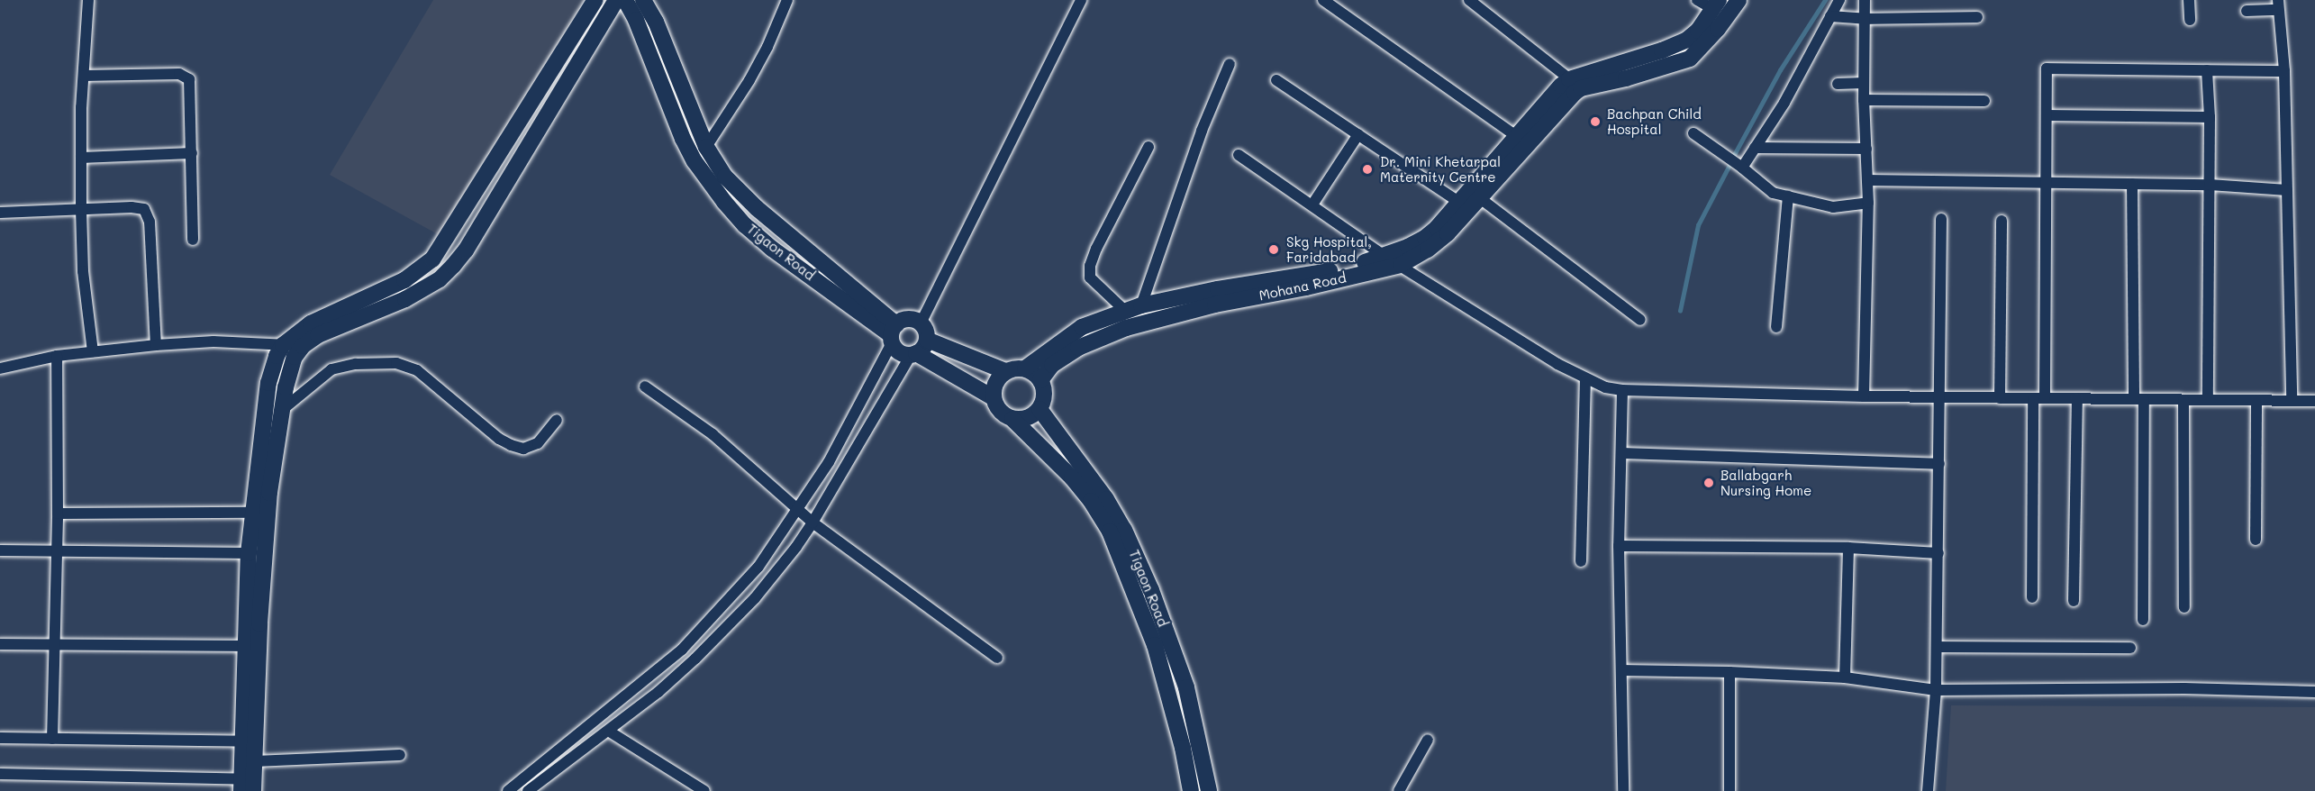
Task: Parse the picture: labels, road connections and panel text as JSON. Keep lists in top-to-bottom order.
{
  "streets": {
    "street": ["Tigaon Road", "Mohana Road"]
  },
  "crossings": [
    ["Tigaon Road", "Mohana Road"]
  ],
  "places": [
    "Bachpan Child Hospital",
    "Dr. Mini Khetarpal Maternity Centre",
    "Skg Hospital, Faridabad",
    "Ballabgarh Nursing Home"
  ]
}
